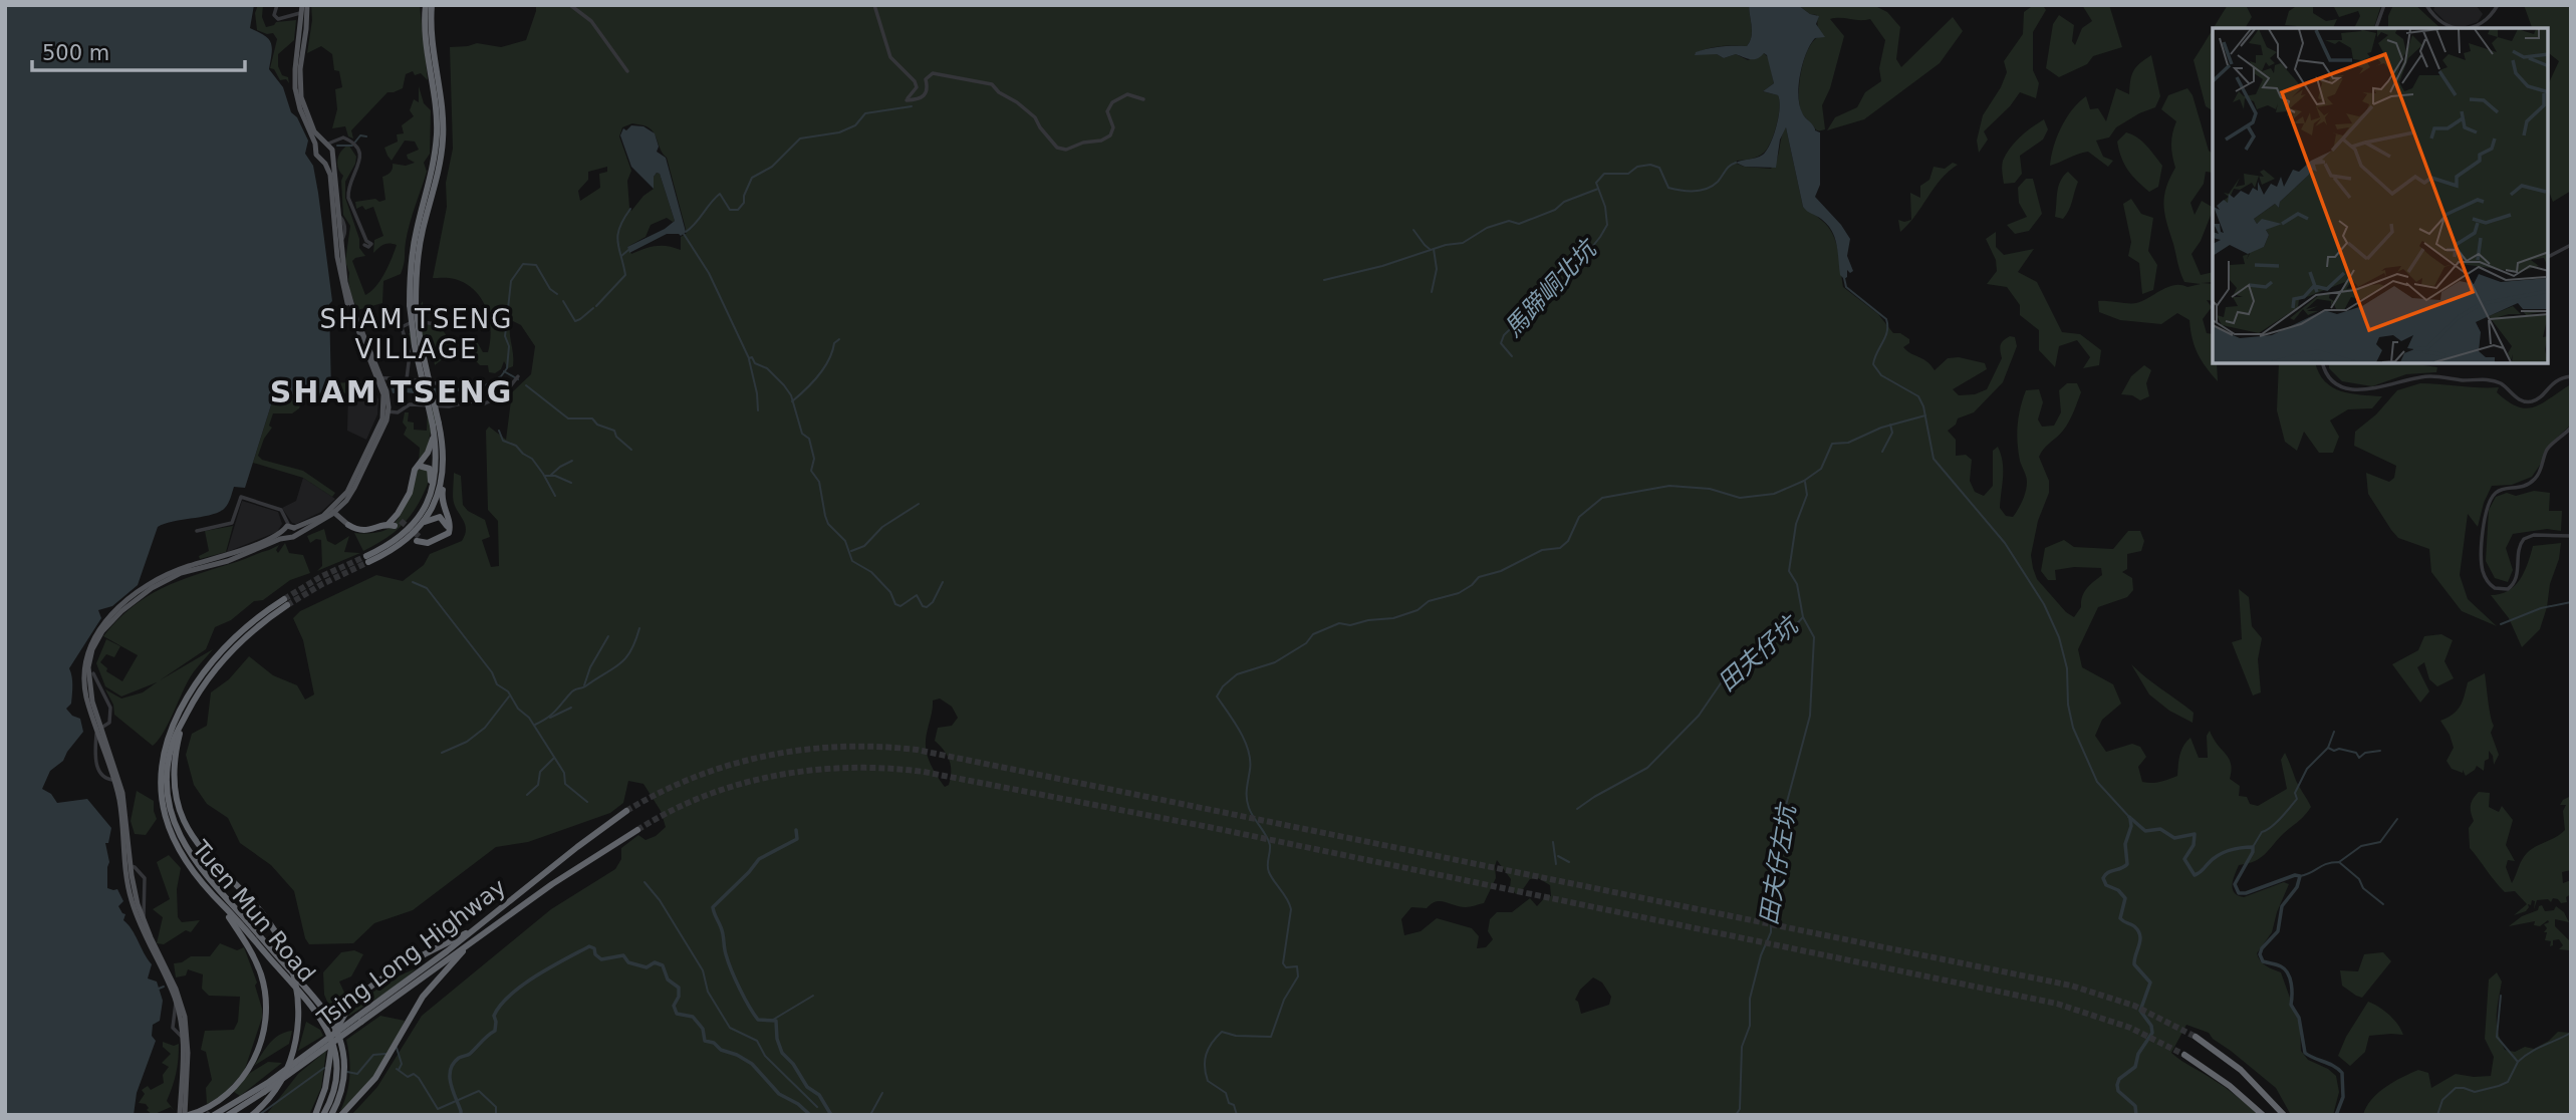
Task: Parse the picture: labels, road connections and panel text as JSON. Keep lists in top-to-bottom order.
{
  "streets": {
    "highway": ["Tuen Mun Road", "Tsing Long Highway"]
  },
  "districts": ["SHAM TSENG VILLAGE", "SHAM TSENG"],
  "water": ["馬蹄峒北坑", "田夫仔坑", "田夫仔左坑"],
  "scale_bar": "500 m"
}
